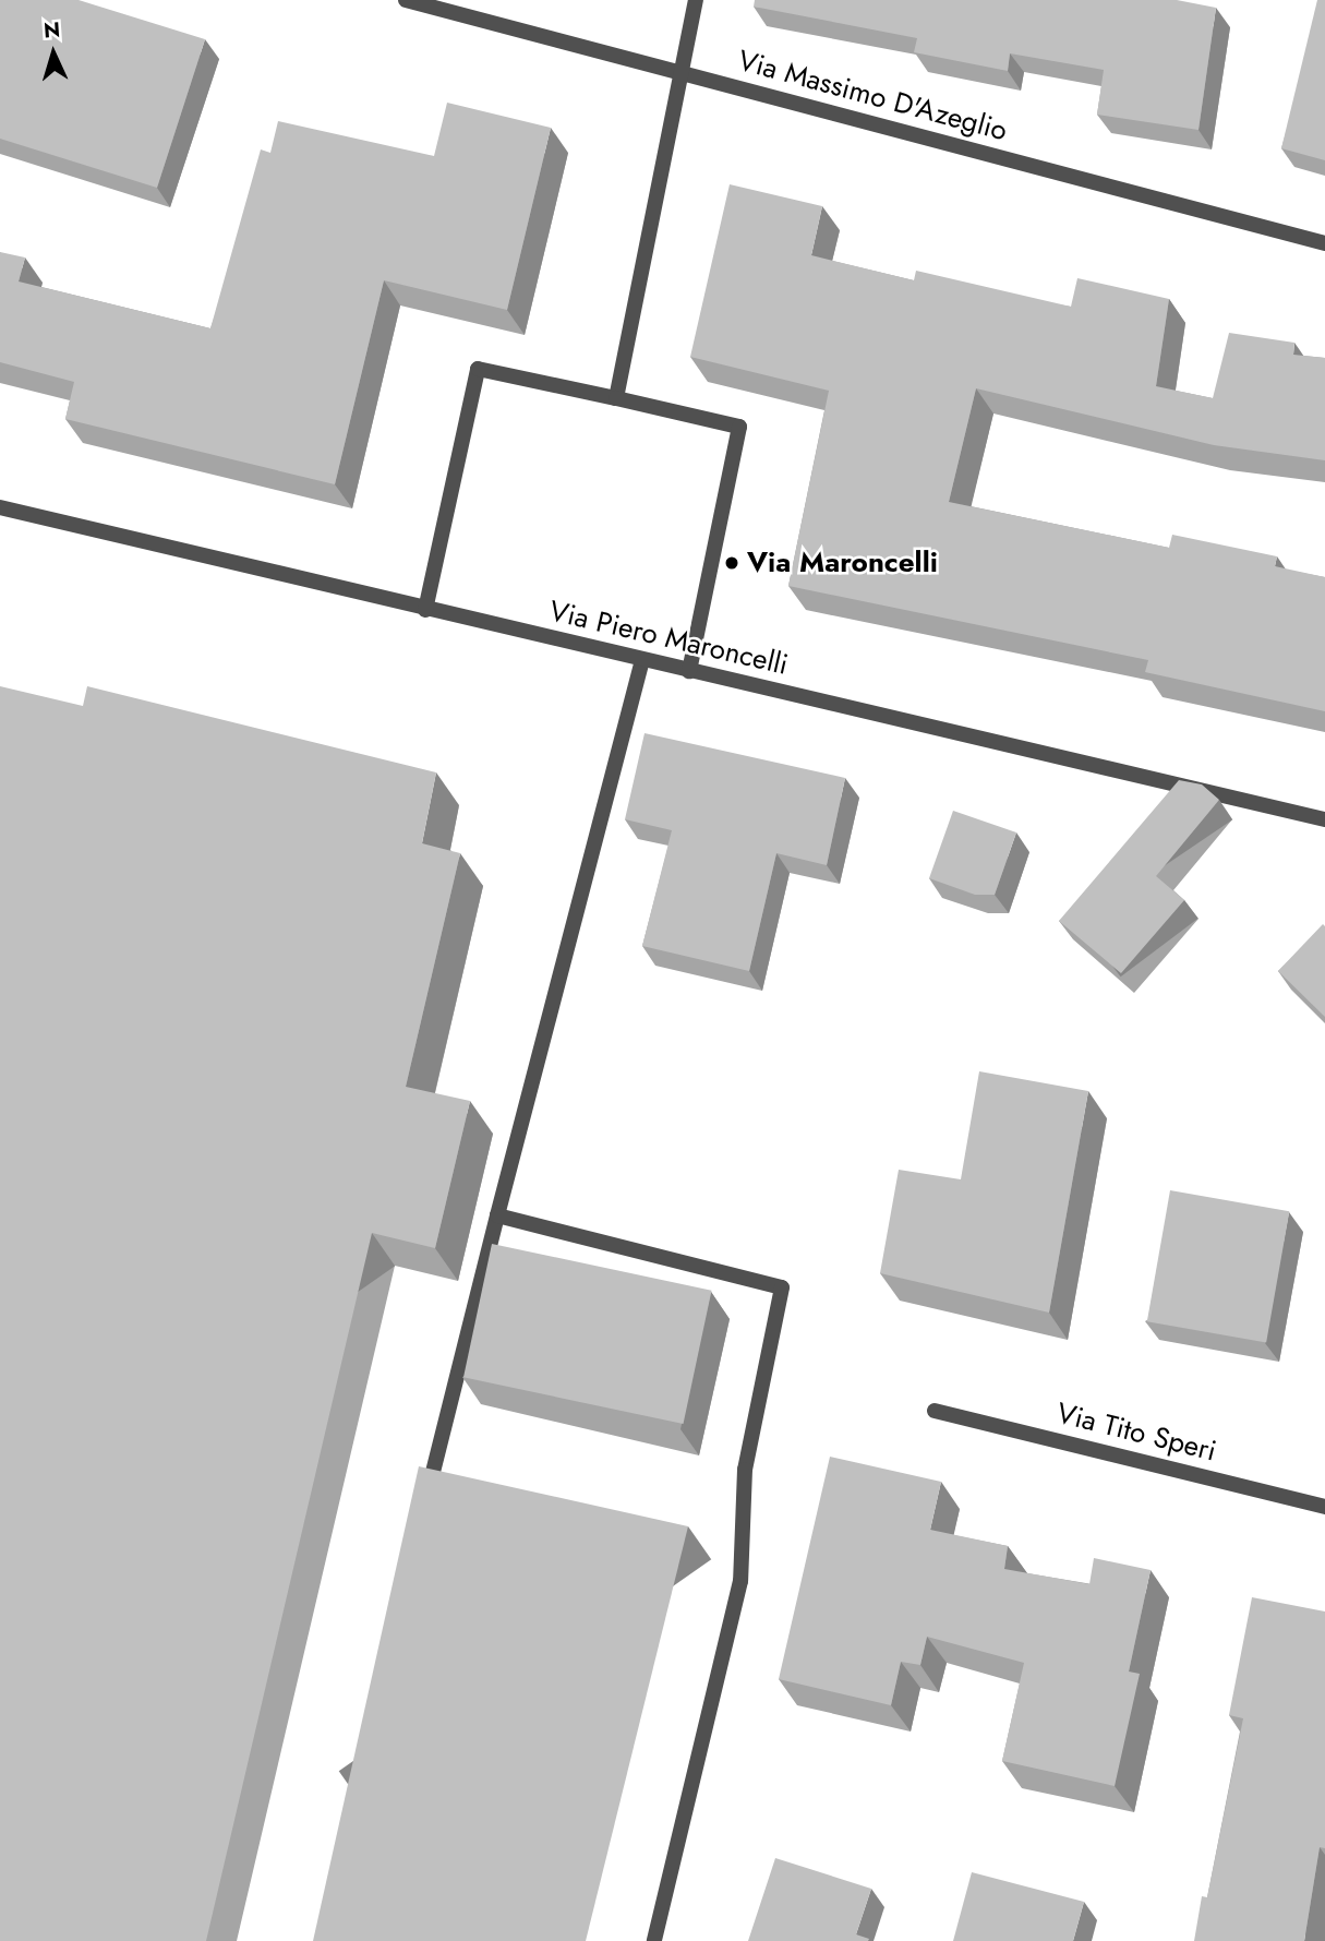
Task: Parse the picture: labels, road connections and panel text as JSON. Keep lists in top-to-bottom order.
{
  "streets": {
    "street": ["Via Massimo D'Azeglio", "Via Piero Maroncelli", "Via Tito Speri"]
  },
  "places": ["Via Maroncelli"],
  "north": "top"
}
